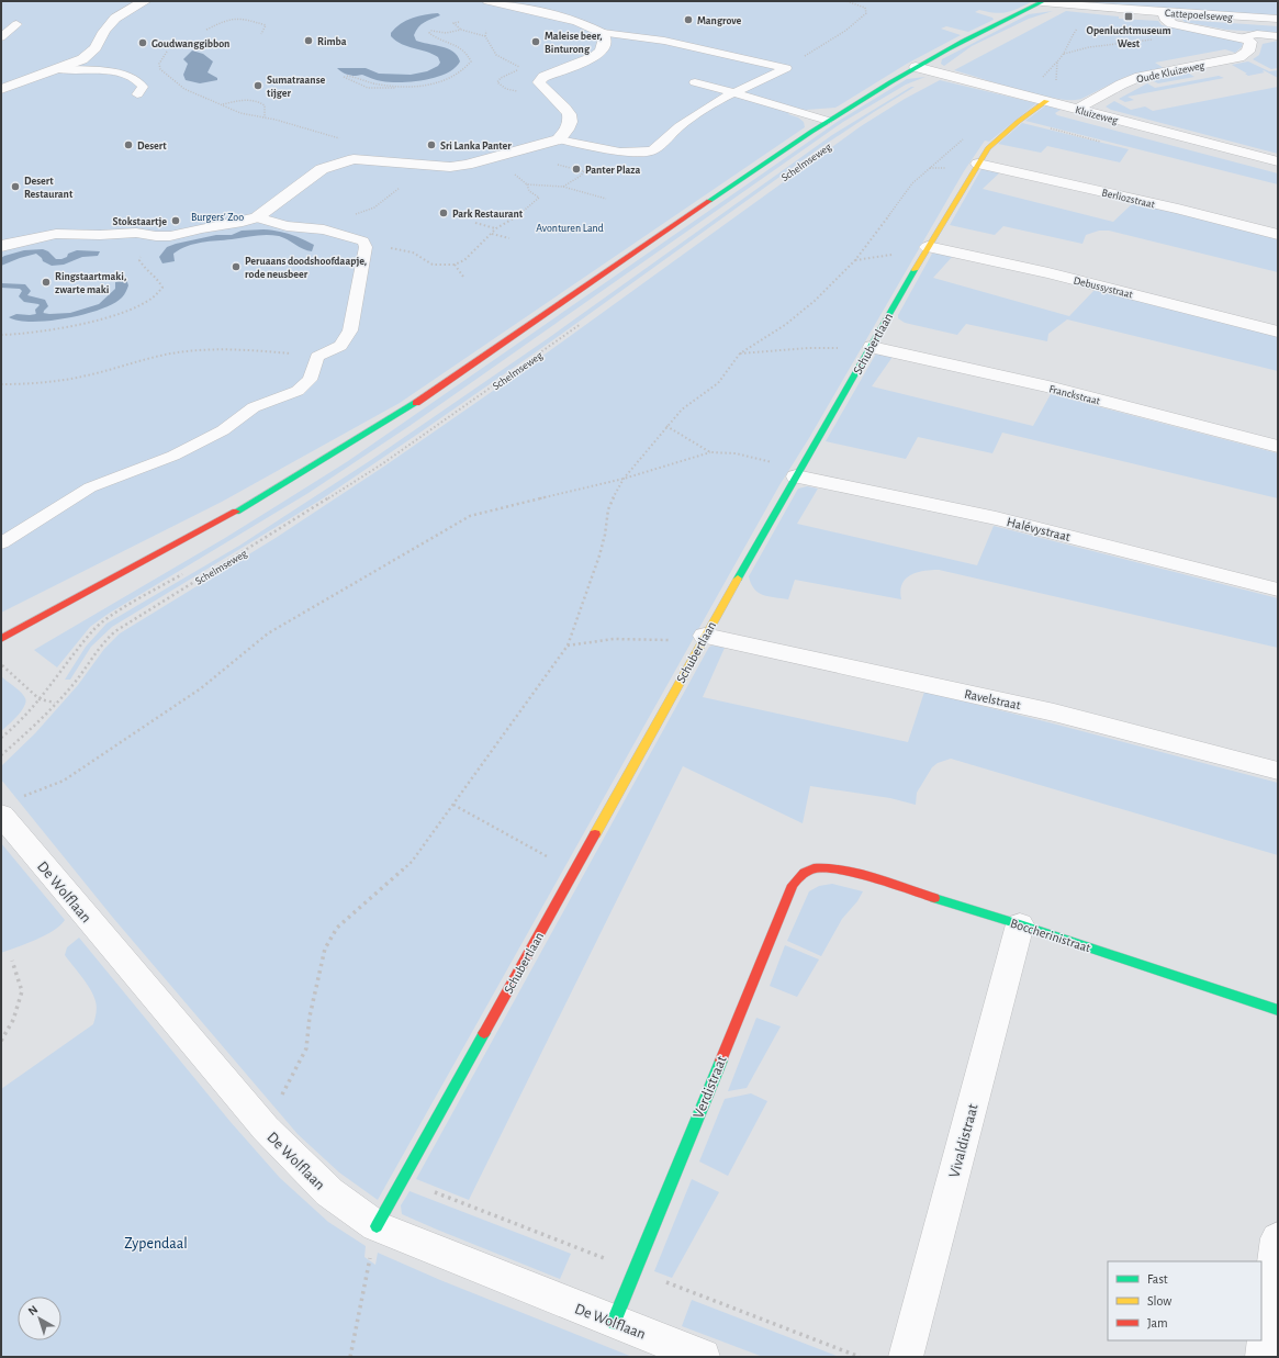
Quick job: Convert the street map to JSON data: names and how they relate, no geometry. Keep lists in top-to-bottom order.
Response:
{
  "streets": {
    "street": [
      "Cattepoelseweg",
      "Oude Kluizeweg",
      "Kluizeweg",
      "Schelmseweg",
      "Berliozstraat",
      "Debussystraat",
      "Schubertlaan",
      "Franckstraat",
      "Halévystraat",
      "Ravelstraat",
      "De Wolflaan",
      "Boccherinistraat",
      "Verdistraat",
      "Vivaldistraat"
    ]
  },
  "crossings": [
    ["Cattepoelseweg", "Schelmseweg"],
    ["Oude Kluizeweg", "Kluizeweg"],
    ["Kluizeweg", "Schelmseweg"],
    ["Kluizeweg", "Schubertlaan"],
    ["Berliozstraat", "Schubertlaan"],
    ["Debussystraat", "Schubertlaan"],
    ["Schubertlaan", "Franckstraat"],
    ["Schubertlaan", "Halévystraat"],
    ["Schubertlaan", "Ravelstraat"],
    ["Schubertlaan", "De Wolflaan"],
    ["De Wolflaan", "Verdistraat"],
    ["Boccherinistraat", "Verdistraat"],
    ["Boccherinistraat", "Vivaldistraat"]
  ],
  "parks": ["Burgers' Zoo", "Avonturen Land", "Zypendaal"],
  "places": {
    "transit": ["Openluchtmuseum West"],
    "other": [
      "Mangrove",
      "Rimba",
      "Maleise beer, Binturong",
      "Goudwanggibbon",
      "Sumatraanse tijger",
      "Desert",
      "Sri Lanka Panter",
      "Panter Plaza",
      "Desert Restaurant",
      "Park Restaurant",
      "Stokstaartje",
      "Peruaans doodshoofdaapje, rode neusbeer",
      "Ringstaartmaki, zwarte maki"
    ]
  },
  "legend": ["Fast", "Slow", "Jam"],
  "north": "top left"
}
